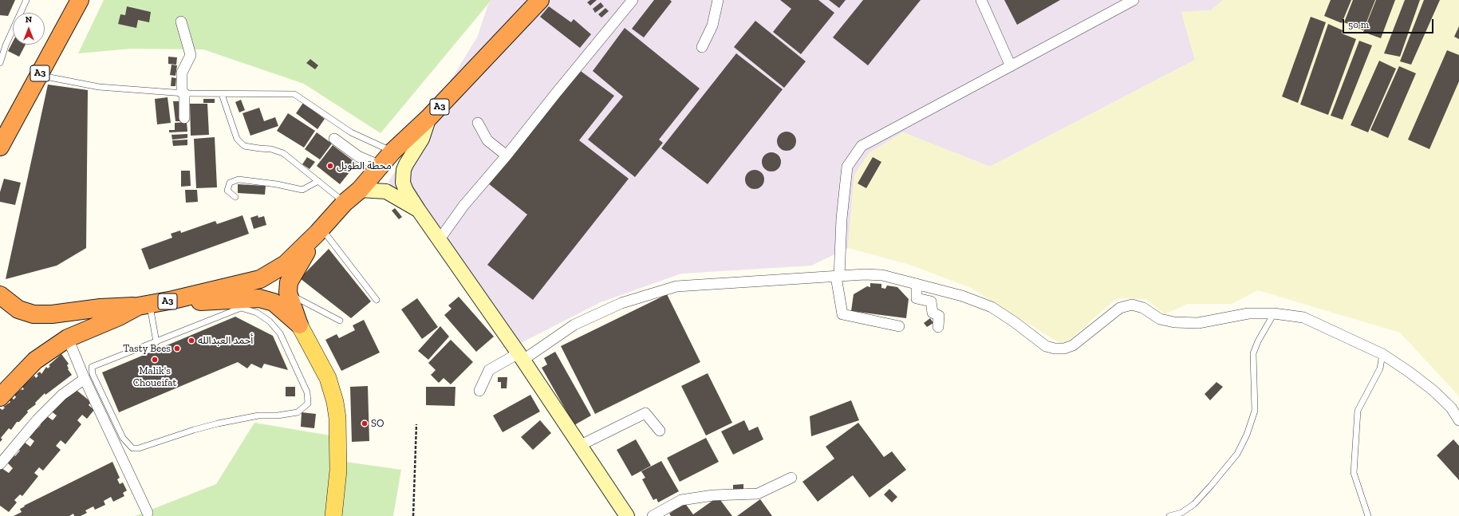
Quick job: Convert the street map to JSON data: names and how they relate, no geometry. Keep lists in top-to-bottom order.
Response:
{
  "streets": {
    "highway": ["A3"]
  },
  "places": [
    "محطة الطويل",
    "أحمد العبدالله",
    "Tasty Bees",
    "Malik's Choueifat",
    "SO"
  ],
  "scale_bar": "50 m",
  "north": "top"
}
